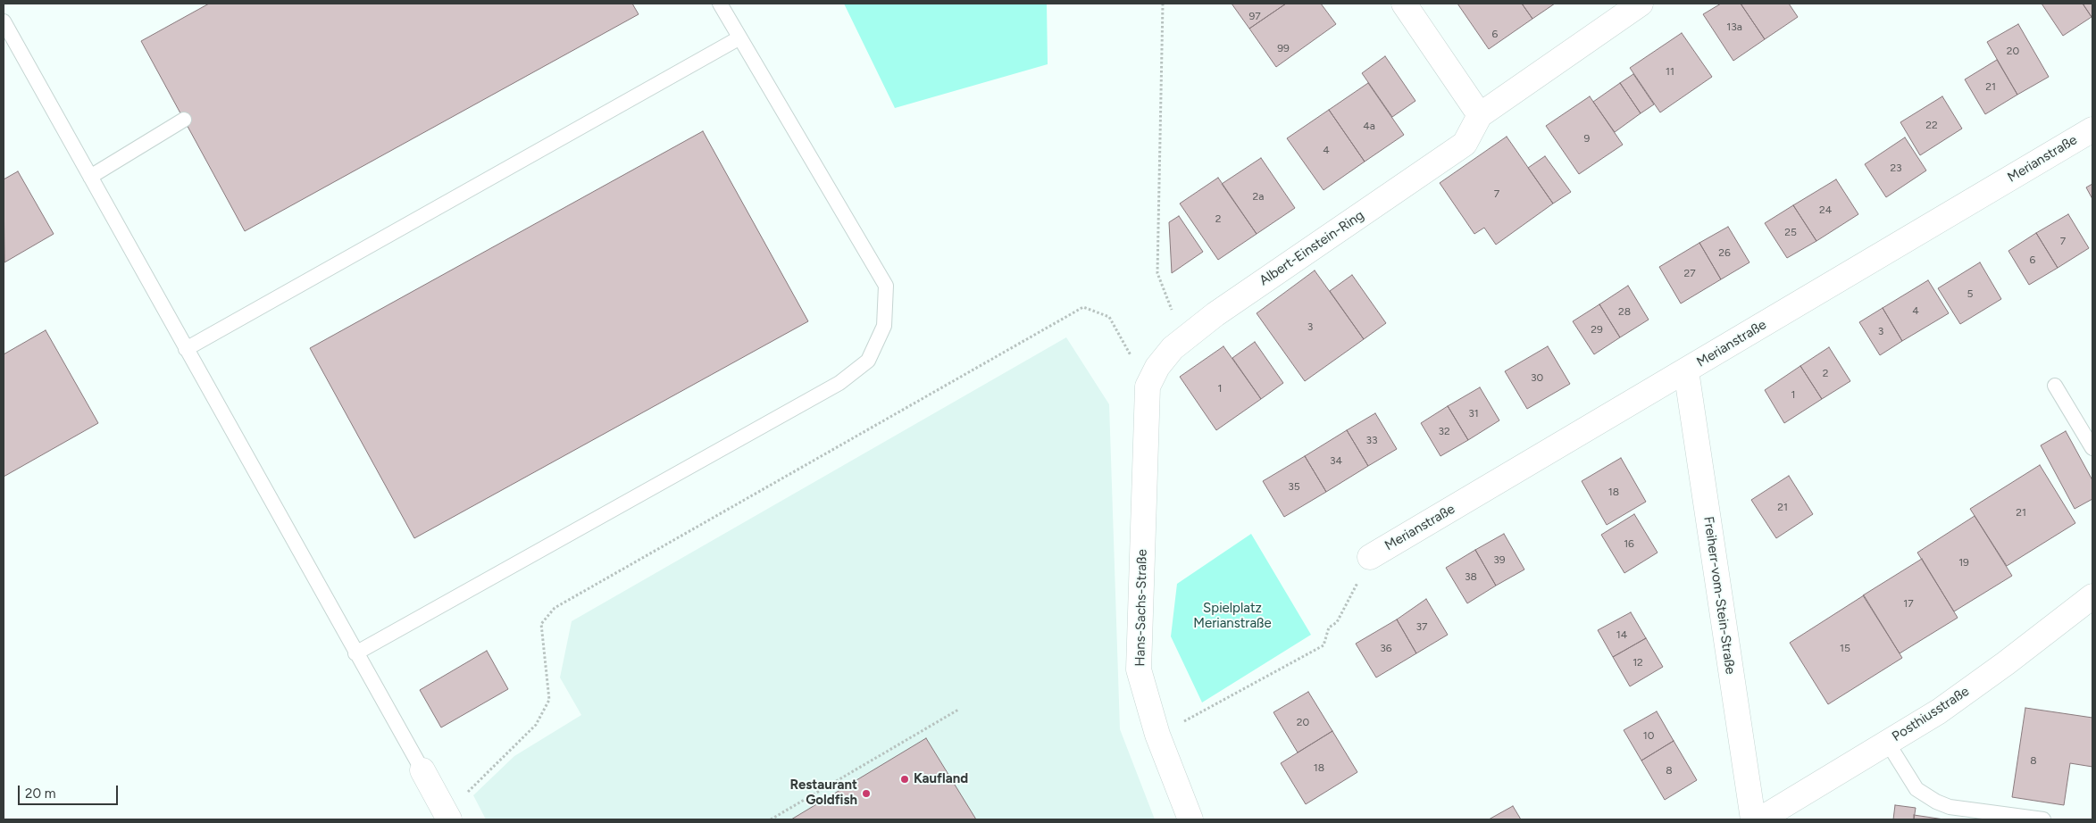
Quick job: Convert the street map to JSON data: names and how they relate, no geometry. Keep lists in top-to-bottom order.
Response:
{
  "streets": {
    "street": [
      "Merianstraße",
      "Albert-Einstein-Ring",
      "Freiherr-vom-Stein-Straße",
      "Hans-Sachs-Straße",
      "Posthiusstraße"
    ]
  },
  "crossings": [
    ["Merianstraße", "Freiherr-vom-Stein-Straße"],
    ["Albert-Einstein-Ring", "Hans-Sachs-Straße"]
  ],
  "parks": ["Spielplatz Merianstraße"],
  "places": ["Kaufland", "Restaurant Goldfish"],
  "house_numbers": [
    "97",
    "13a",
    "6",
    "99",
    "20",
    "11",
    "21",
    "22",
    "4a",
    "9",
    "4",
    "23",
    "7",
    "2a",
    "24",
    "2",
    "25",
    "7",
    "26",
    "6",
    "27",
    "5",
    "4",
    "28",
    "3",
    "29",
    "3",
    "2",
    "30",
    "1",
    "1",
    "31",
    "32",
    "33",
    "34",
    "35",
    "18",
    "21",
    "21",
    "16",
    "39",
    "19",
    "38",
    "17",
    "37",
    "14",
    "36",
    "15",
    "12",
    "20",
    "10",
    "8",
    "18",
    "8"
  ],
  "scale_bar": "20 m"
}
